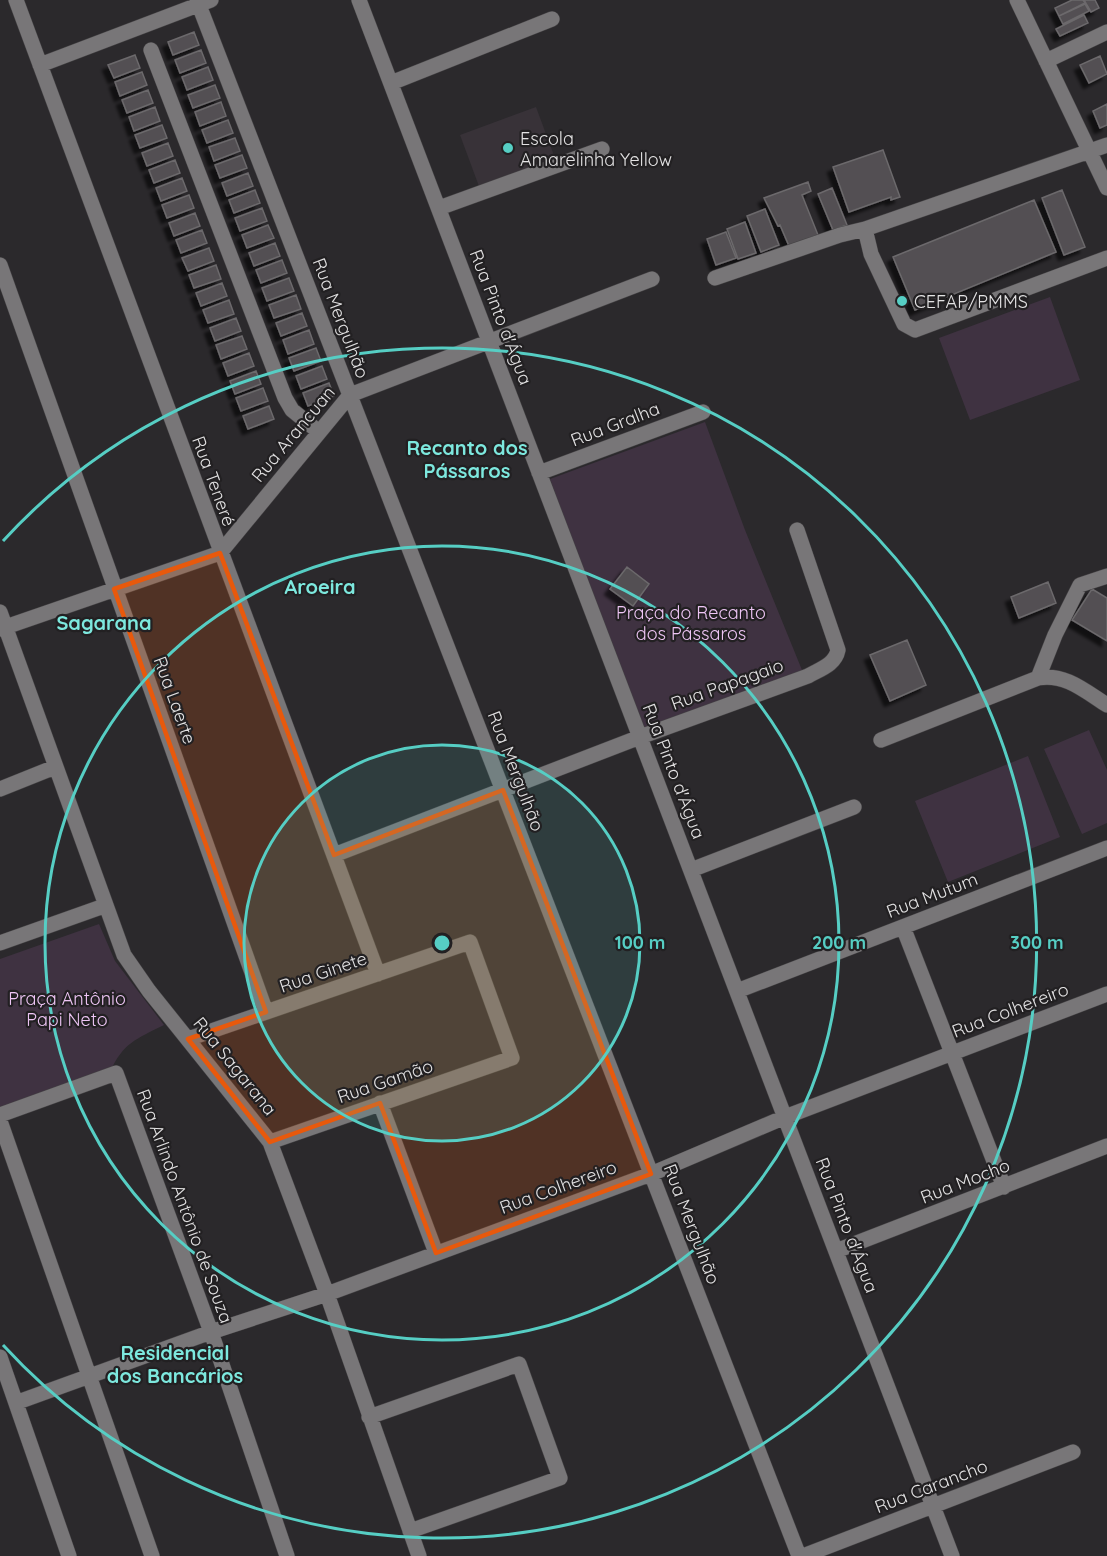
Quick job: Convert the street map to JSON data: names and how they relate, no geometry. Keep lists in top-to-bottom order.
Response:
{
  "streets": {
    "street": [
      "Rua Pinto d'Água",
      "Rua Mergulhão",
      "Rua Gralha",
      "Rua Arancuan",
      "Rua Teneré",
      "Rua Papagaio",
      "Rua Laerte",
      "Rua Mutum",
      "Rua Ginete",
      "Rua Colhereiro",
      "Rua Sagarana",
      "Rua Gamão",
      "Rua Mocho",
      "Rua Arlindo Antônio de Souza",
      "Rua Carancho"
    ]
  },
  "crossings": [
    ["Rua Pinto d'Água", "Rua Gralha"],
    ["Rua Pinto d'Água", "Rua Arancuan"],
    ["Rua Pinto d'Água", "Rua Papagaio"],
    ["Rua Pinto d'Água", "Rua Mutum"],
    ["Rua Pinto d'Água", "Rua Colhereiro"],
    ["Rua Pinto d'Água", "Rua Mocho"],
    ["Rua Pinto d'Água", "Rua Carancho"],
    ["Rua Mergulhão", "Rua Arancuan"],
    ["Rua Mergulhão", "Rua Papagaio"],
    ["Rua Mergulhão", "Rua Colhereiro"],
    ["Rua Mergulhão", "Rua Carancho"],
    ["Rua Arancuan", "Rua Teneré"],
    ["Rua Teneré", "Rua Papagaio"],
    ["Rua Teneré", "Rua Ginete"],
    ["Rua Laerte", "Rua Ginete"],
    ["Rua Ginete", "Rua Sagarana"],
    ["Rua Ginete", "Rua Gamão"],
    ["Rua Colhereiro", "Rua Sagarana"],
    ["Rua Colhereiro", "Rua Arlindo Antônio de Souza"],
    ["Rua Sagarana", "Rua Gamão"]
  ],
  "districts": [
    "Recanto dos Pássaros",
    "Aroeira",
    "Sagarana",
    "Residencial dos Bancários"
  ],
  "parks": ["Praça do Recanto dos Pássaros", "Praça Antônio Papi Neto"],
  "places": ["Escola Amarelinha Yellow", "CEFAP/PMMS"],
  "rings": ["100 m", "200 m", "300 m"]
}
